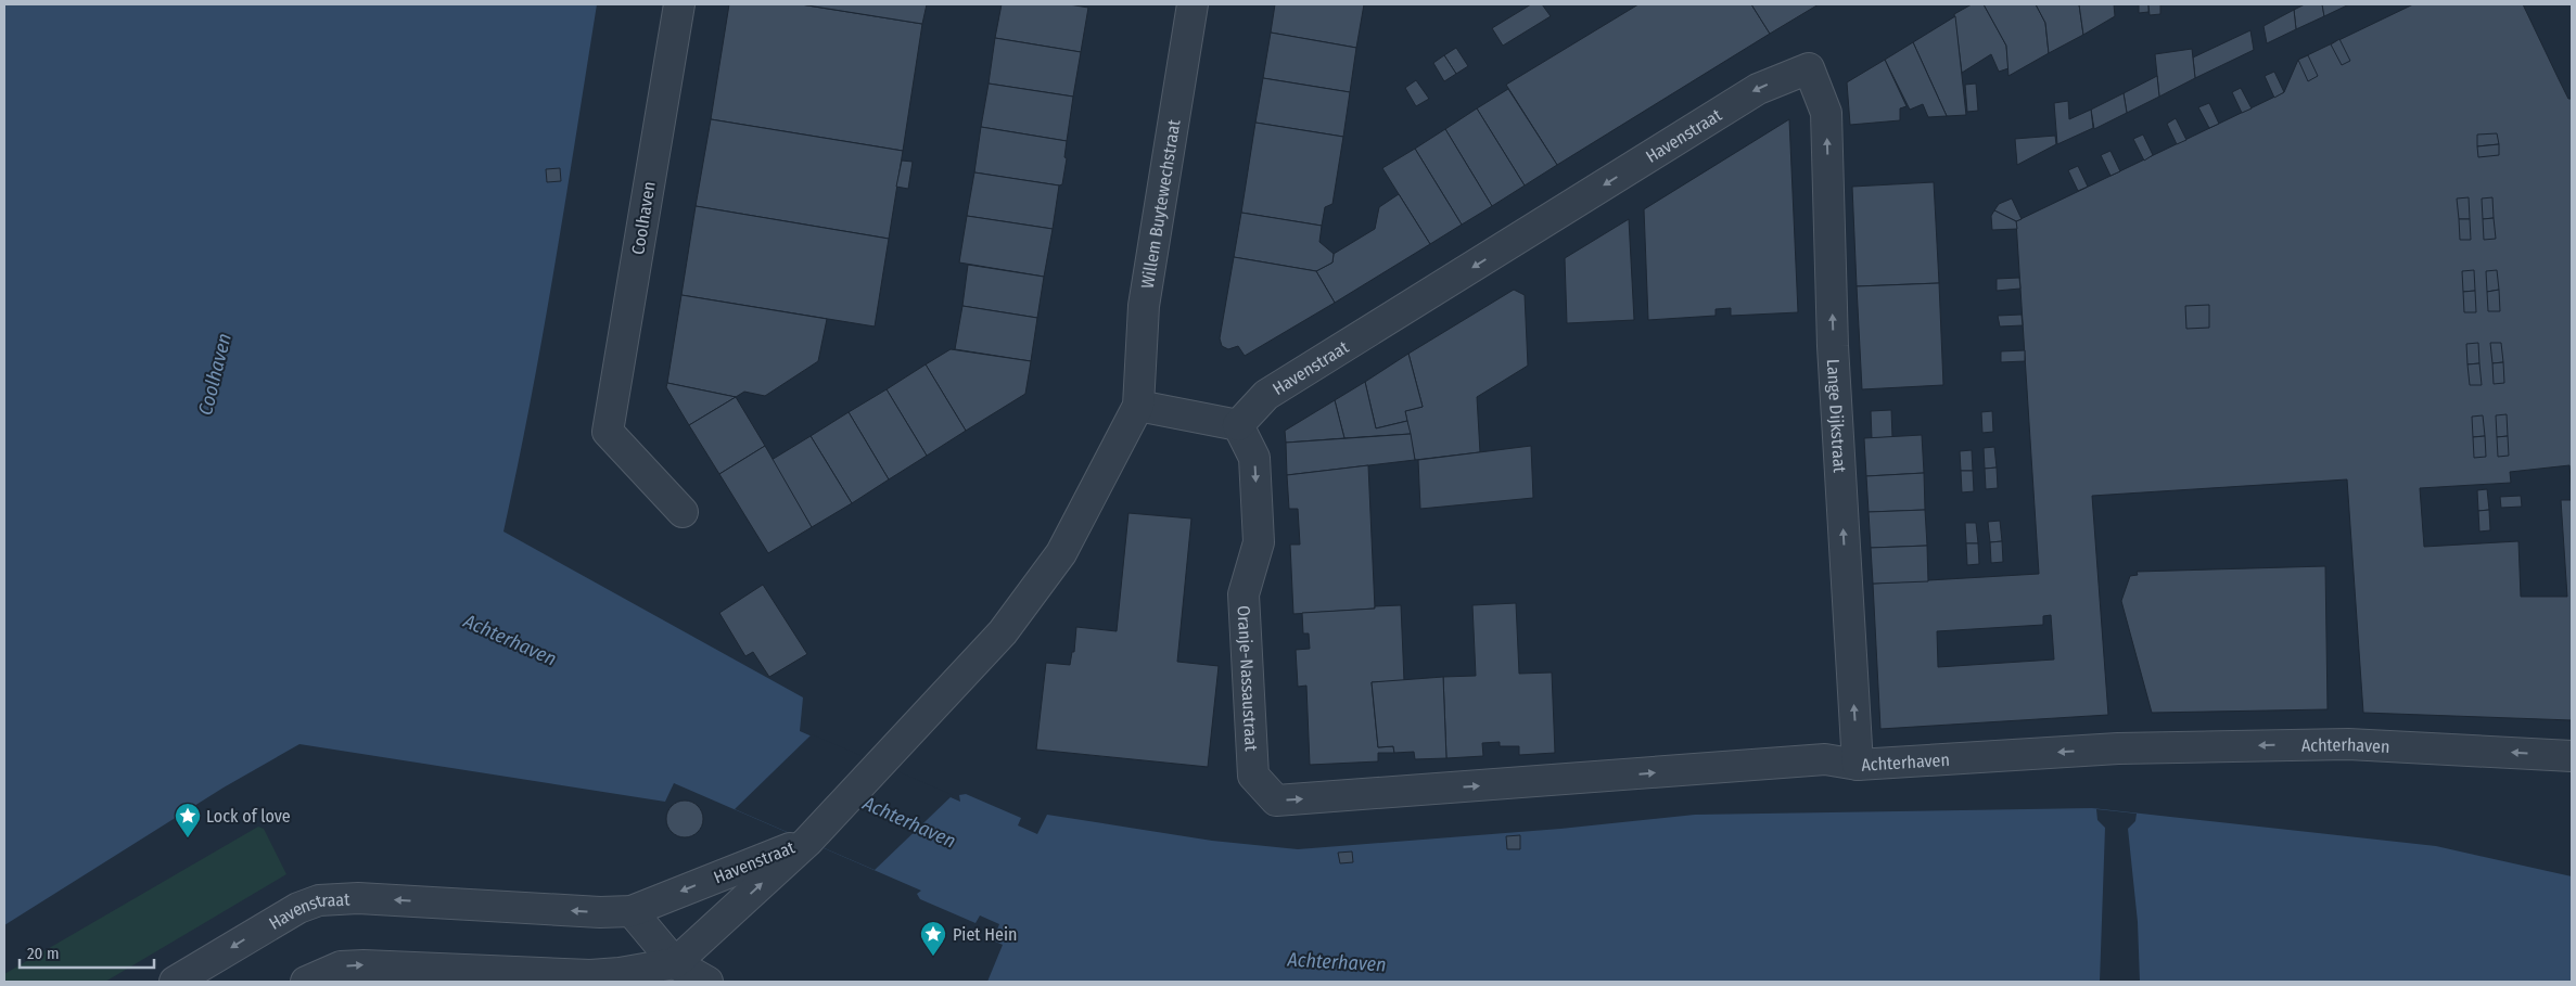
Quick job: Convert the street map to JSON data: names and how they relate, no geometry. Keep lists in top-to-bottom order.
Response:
{
  "streets": {
    "street": [
      "Havenstraat",
      "Willem Buytewechstraat",
      "Coolhaven",
      "Lange Dijkstraat",
      "Oranje-Nassaustraat",
      "Achterhaven"
    ]
  },
  "crossings": [
    ["Havenstraat", "Lange Dijkstraat"],
    ["Havenstraat", "Oranje-Nassaustraat"],
    ["Lange Dijkstraat", "Achterhaven"],
    ["Oranje-Nassaustraat", "Achterhaven"]
  ],
  "one_way": ["Lange Dijkstraat", "Oranje-Nassaustraat"],
  "water": ["Coolhaven", "Achterhaven"],
  "places": {
    "place": ["Lock of love", "Piet Hein"]
  },
  "scale_bar": "20 m"
}
